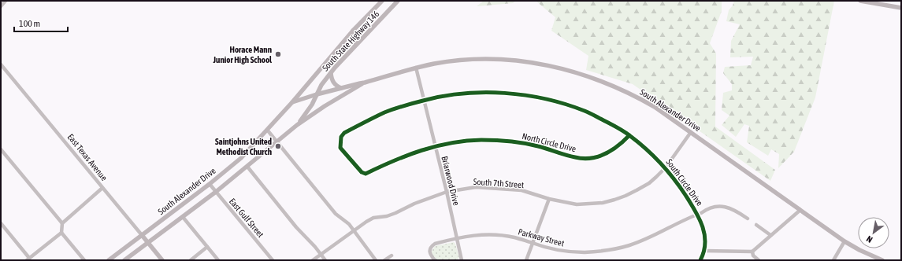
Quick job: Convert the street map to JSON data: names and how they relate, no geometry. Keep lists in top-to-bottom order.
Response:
{
  "streets": {
    "main road": ["South State Highway 146", "South Alexander Drive", "East Texas Avenue"],
    "street": [
      "North Circle Drive",
      "Briarwood Drive",
      "South Circle Drive",
      "South 7th Street",
      "East Gulf Street",
      "Parkway Street"
    ]
  },
  "crossings": [
    ["South State Highway 146", "South Alexander Drive"],
    ["South Alexander Drive", "East Texas Avenue"],
    ["South Alexander Drive", "Briarwood Drive"],
    ["South Alexander Drive", "South 7th Street"],
    ["South Alexander Drive", "East Gulf Street"],
    ["North Circle Drive", "Briarwood Drive"],
    ["North Circle Drive", "South Circle Drive"],
    ["Briarwood Drive", "South Circle Drive"],
    ["Briarwood Drive", "South 7th Street"],
    ["Briarwood Drive", "Parkway Street"],
    ["South Circle Drive", "South 7th Street"],
    ["South Circle Drive", "Parkway Street"]
  ],
  "places": ["Horace Mann Junior High School", "Saintjohns United Methodist Church"],
  "scale_bar": "100 m",
  "north": "bottom left"
}
